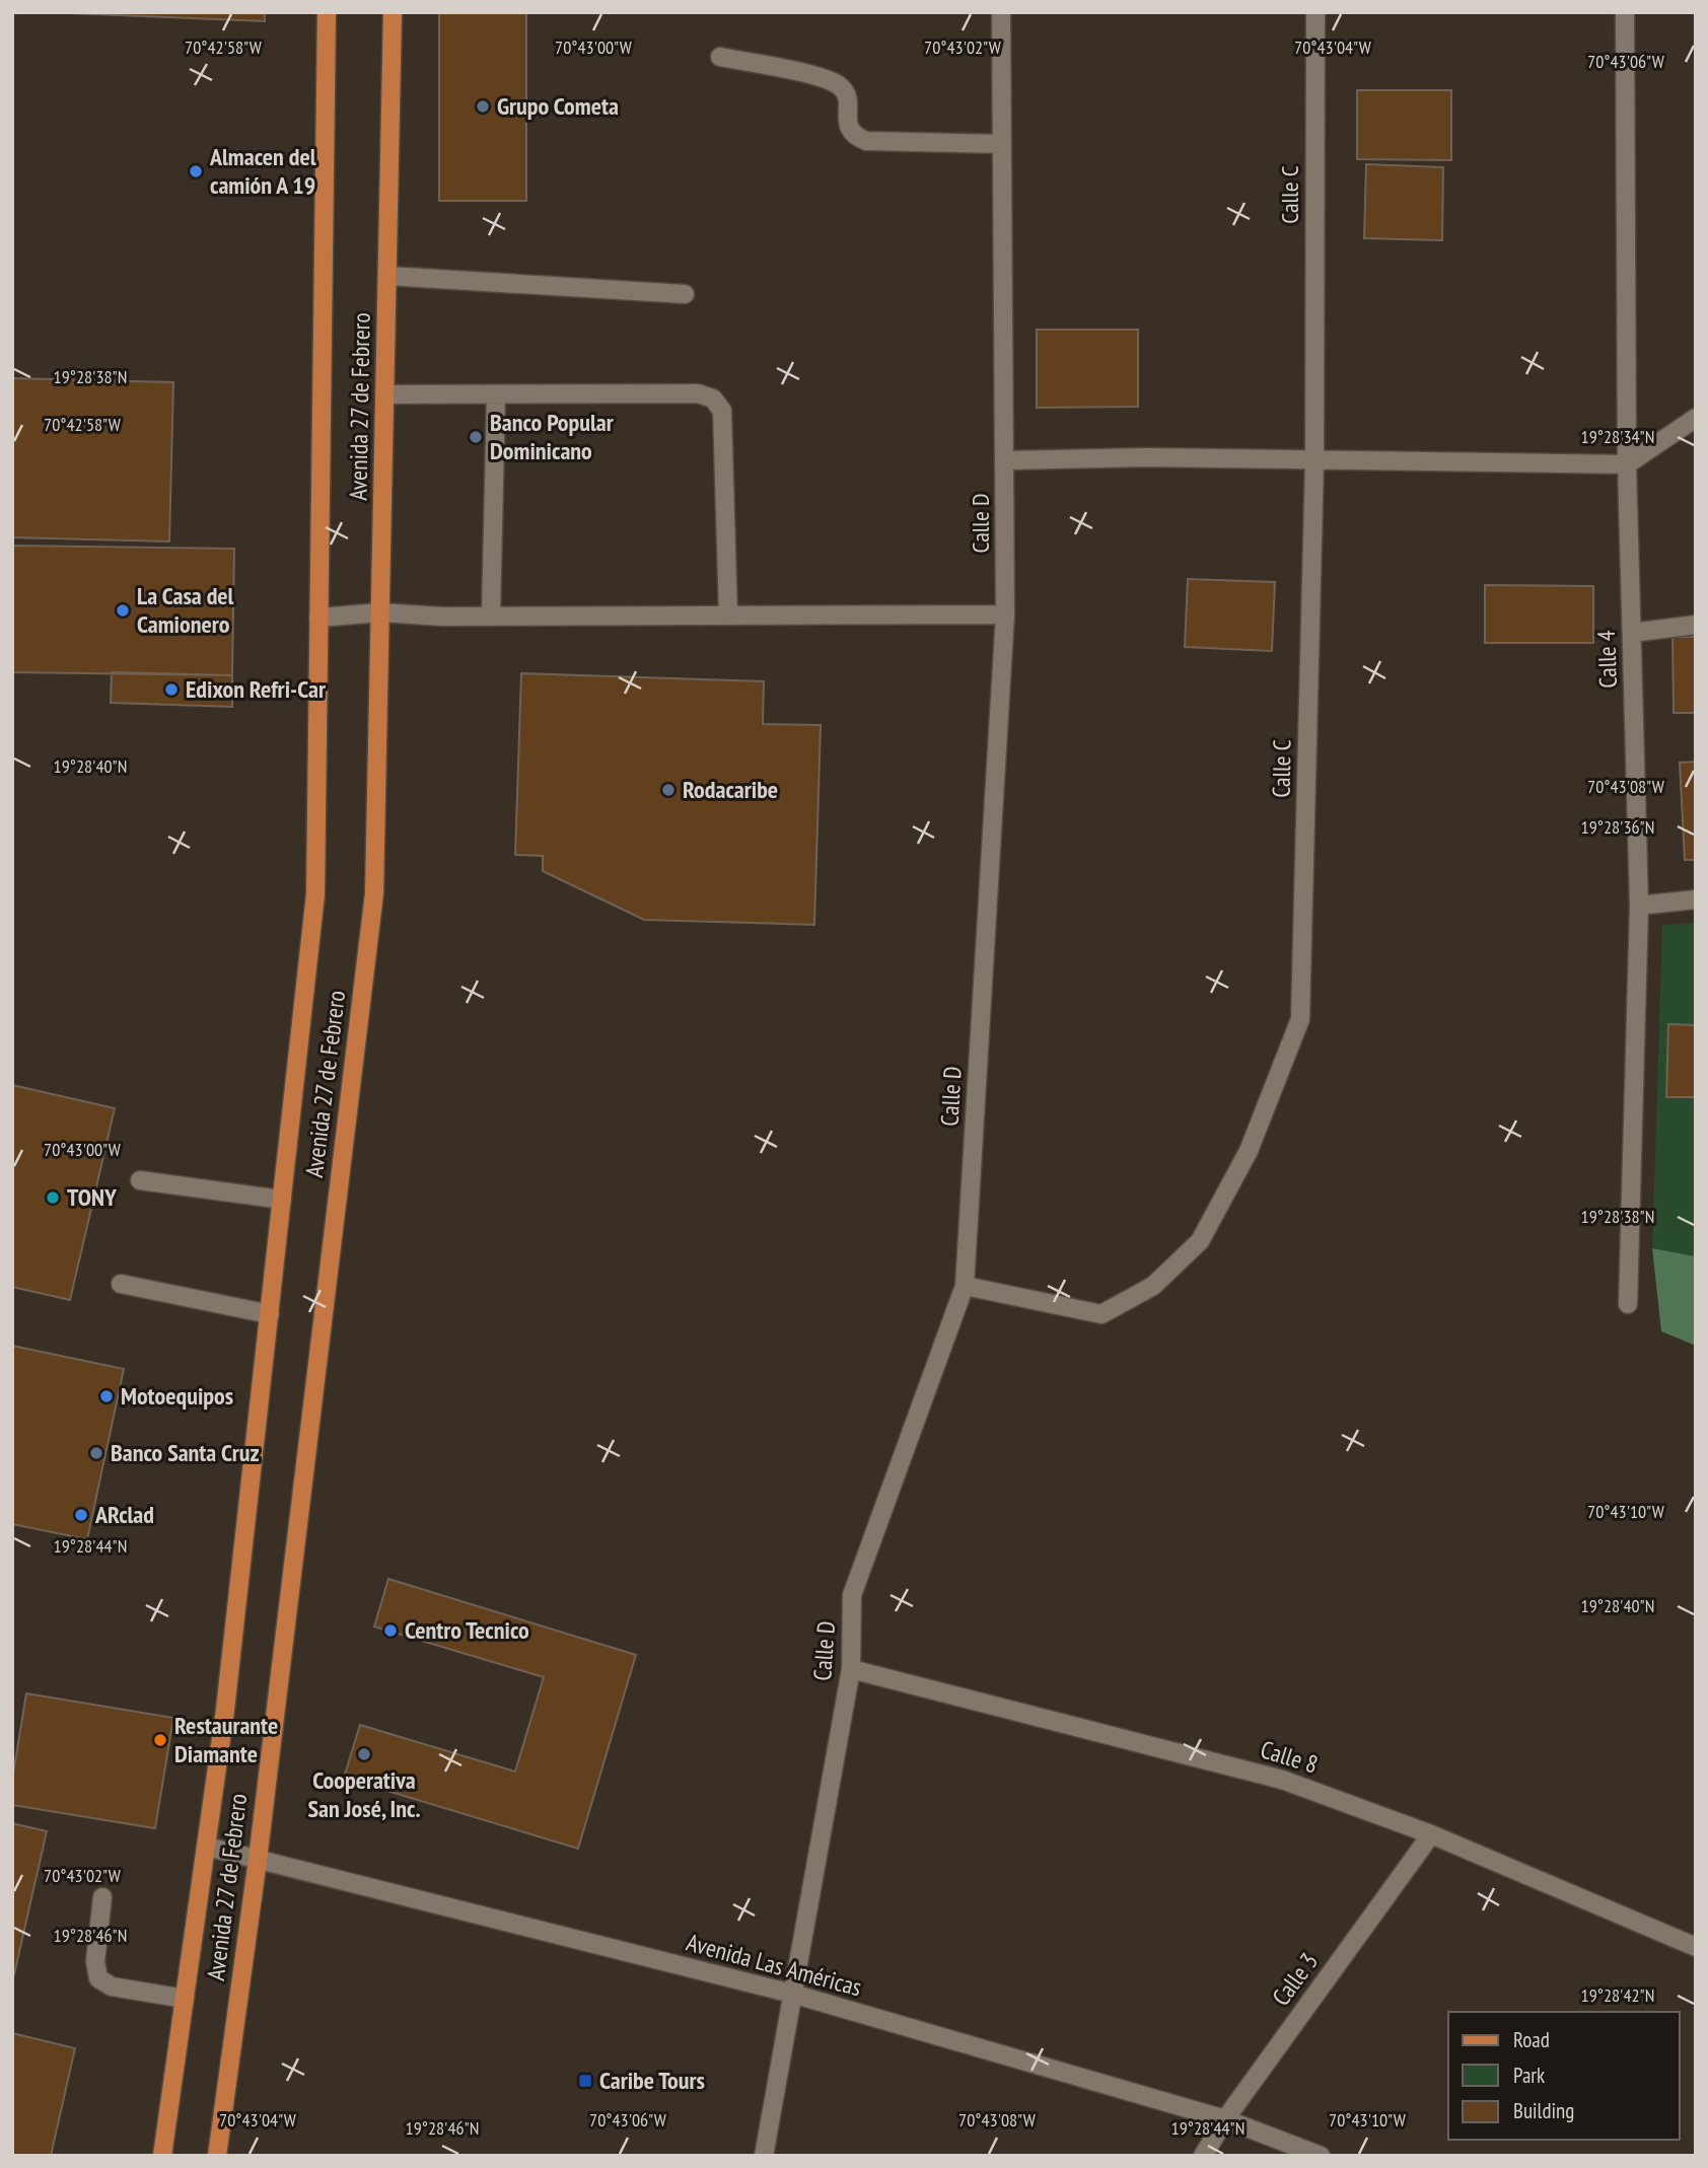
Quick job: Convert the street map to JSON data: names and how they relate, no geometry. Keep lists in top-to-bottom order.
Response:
{
  "streets": {
    "main road": ["Avenida 27 de Febrero"],
    "street": [
      "Calle C",
      "Calle D",
      "Calle 4",
      "Calle 8",
      "Avenida Las Américas",
      "Calle 3"
    ]
  },
  "crossings": [
    ["Calle C", "Calle D"],
    ["Avenida 27 de Febrero", "Avenida Las Américas"],
    ["Calle D", "Calle 8"],
    ["Calle D", "Avenida Las Américas"],
    ["Calle 8", "Calle 3"],
    ["Avenida Las Américas", "Calle 3"]
  ],
  "places": {
    "other": [
      "Grupo Cometa",
      "Almacen del camión A 19",
      "Banco Popular Dominicano",
      "La Casa del Camionero",
      "Edixon Refri-Car",
      "Rodacaribe",
      "TONY",
      "Motoequipos",
      "Banco Santa Cruz",
      "ARclad",
      "Centro Tecnico",
      "Restaurante Diamante",
      "Cooperativa San José, Inc."
    ],
    "transit": ["Caribe Tours"]
  },
  "legend": ["Road", "Park", "Building"],
  "coordinates": [
    "70°42'58\"W",
    "70°43'00\"W",
    "70°43'02\"W",
    "70°43'04\"W",
    "70°43'06\"W",
    "19°28'38\"N",
    "19°28'34\"N",
    "19°28'40\"N",
    "70°43'08\"W",
    "19°28'36\"N",
    "70°43'10\"W",
    "19°28'44\"N",
    "19°28'46\"N",
    "19°28'42\"N"
  ]
}
